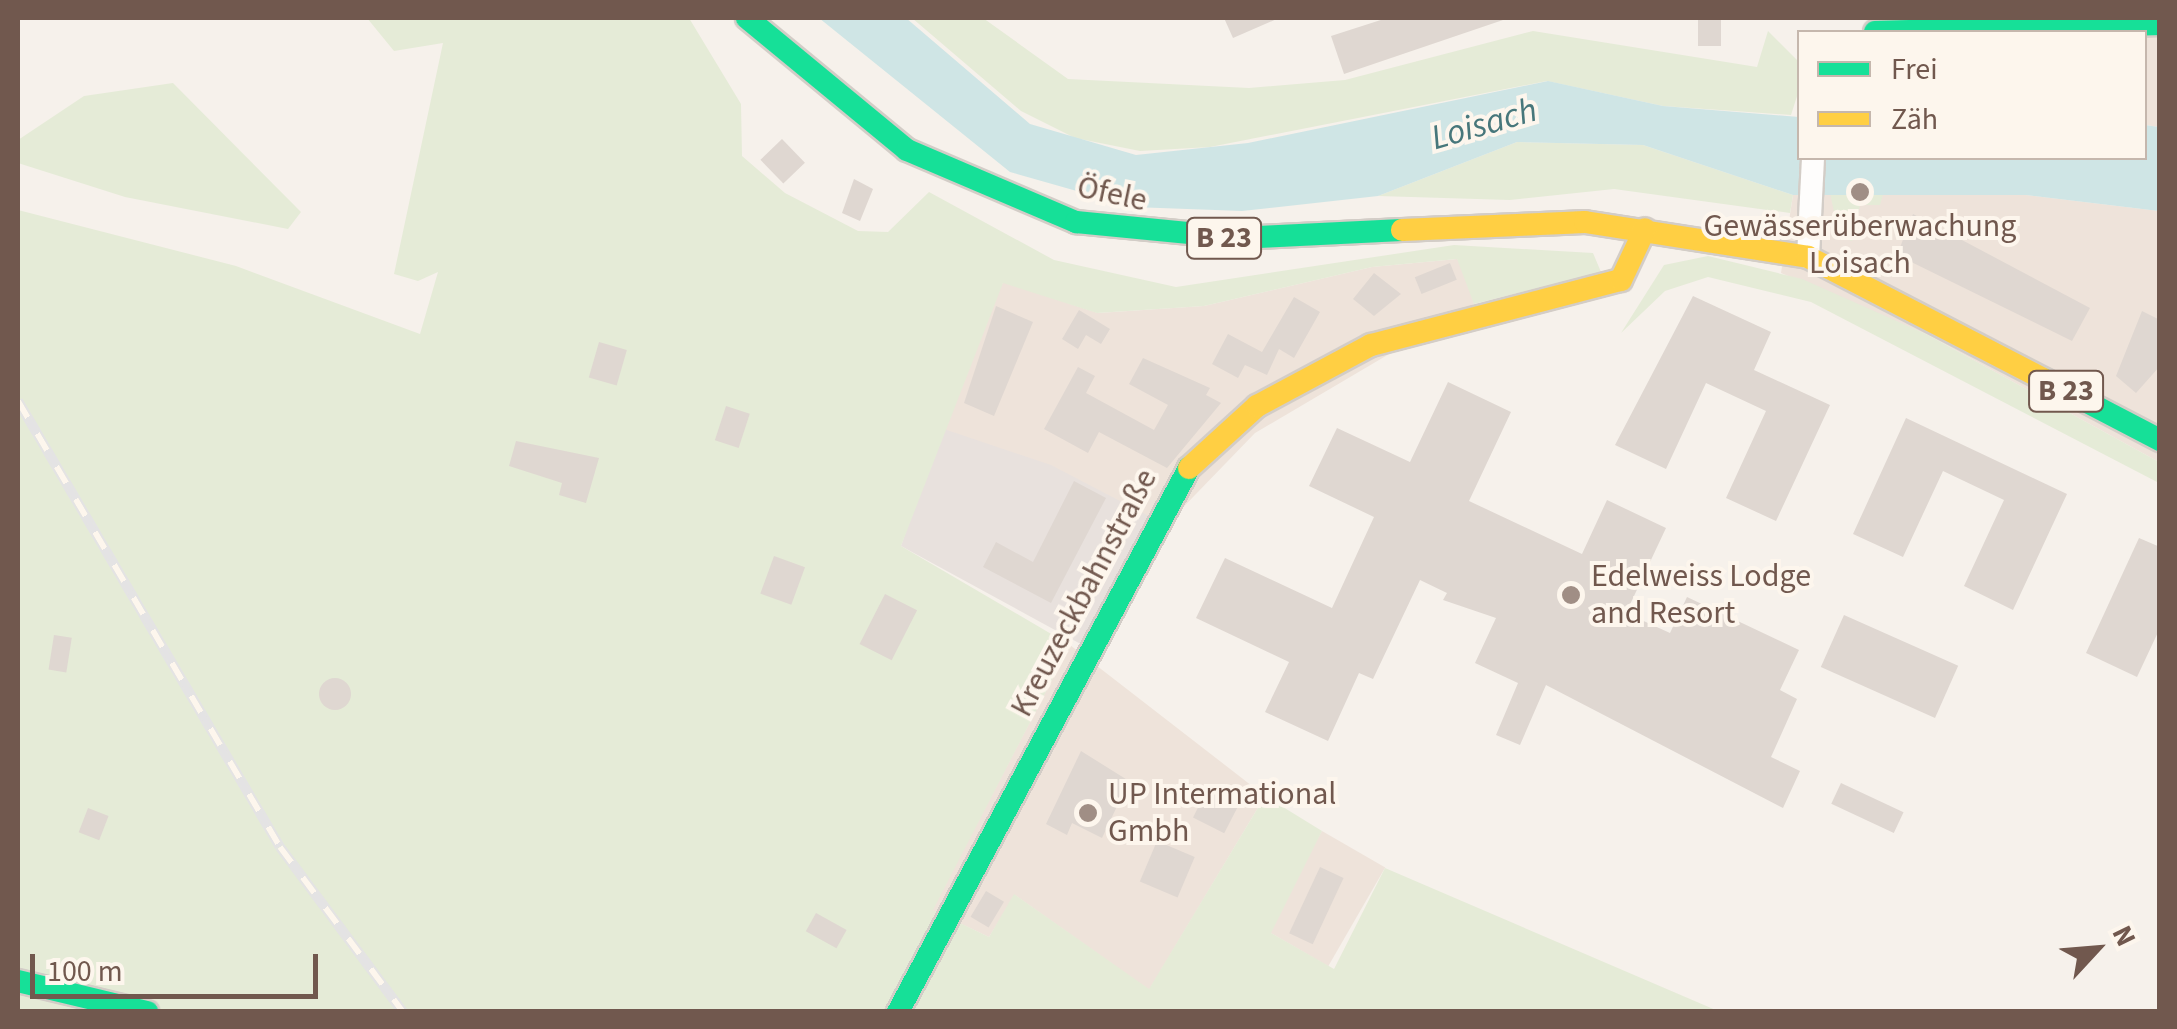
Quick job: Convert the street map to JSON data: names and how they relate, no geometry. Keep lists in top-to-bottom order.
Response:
{
  "streets": {
    "street": ["Öfele", "B 23", "Kreuzeckbahnstraße"]
  },
  "crossings": [
    ["Öfele", "B 23"],
    ["Öfele", "Kreuzeckbahnstraße"],
    ["B 23", "Kreuzeckbahnstraße"]
  ],
  "water": ["Loisach"],
  "places": ["Gewässerüberwachung Loisach", "Edelweiss Lodge and Resort", "UP Intermational Gmbh"],
  "legend": ["Frei", "Zäh"],
  "scale_bar": "100 m",
  "north": "top right"
}
